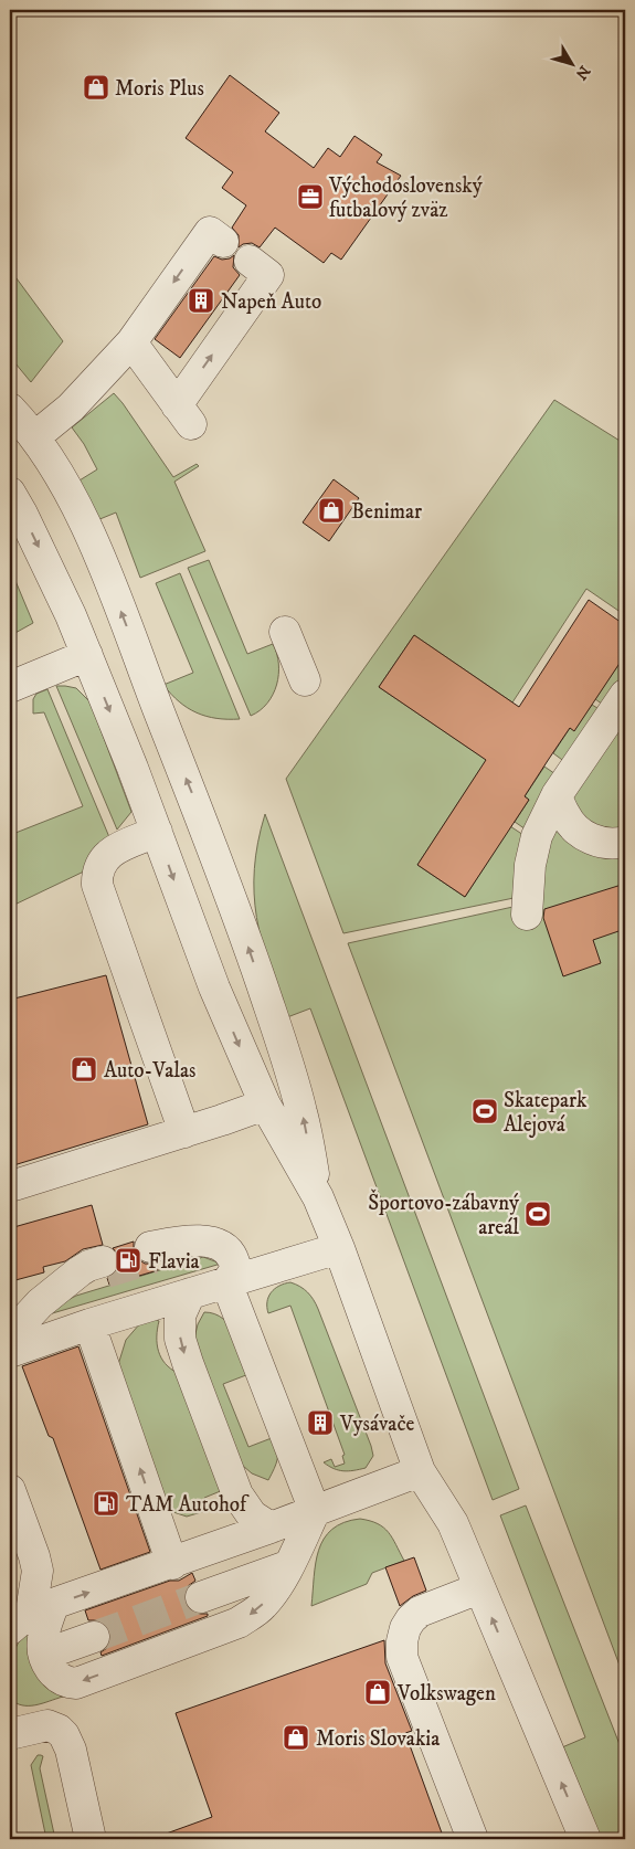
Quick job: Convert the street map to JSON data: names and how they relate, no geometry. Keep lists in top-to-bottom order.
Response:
{
  "places": {
    "shop": [
      "Moris Plus",
      "Benimar",
      "Auto-Valas",
      "Volkswagen",
      "Moris Slovakia"
    ],
    "office": ["Východoslovenský futbalový zväz"],
    "building": ["Napeň Auto", "Vysávače"],
    "sports": ["Skatepark Alejová", "Športovo-zábavný areál"],
    "fuel station": ["Flavia", "TAM Autohof"]
  },
  "north": "bottom right"
}
